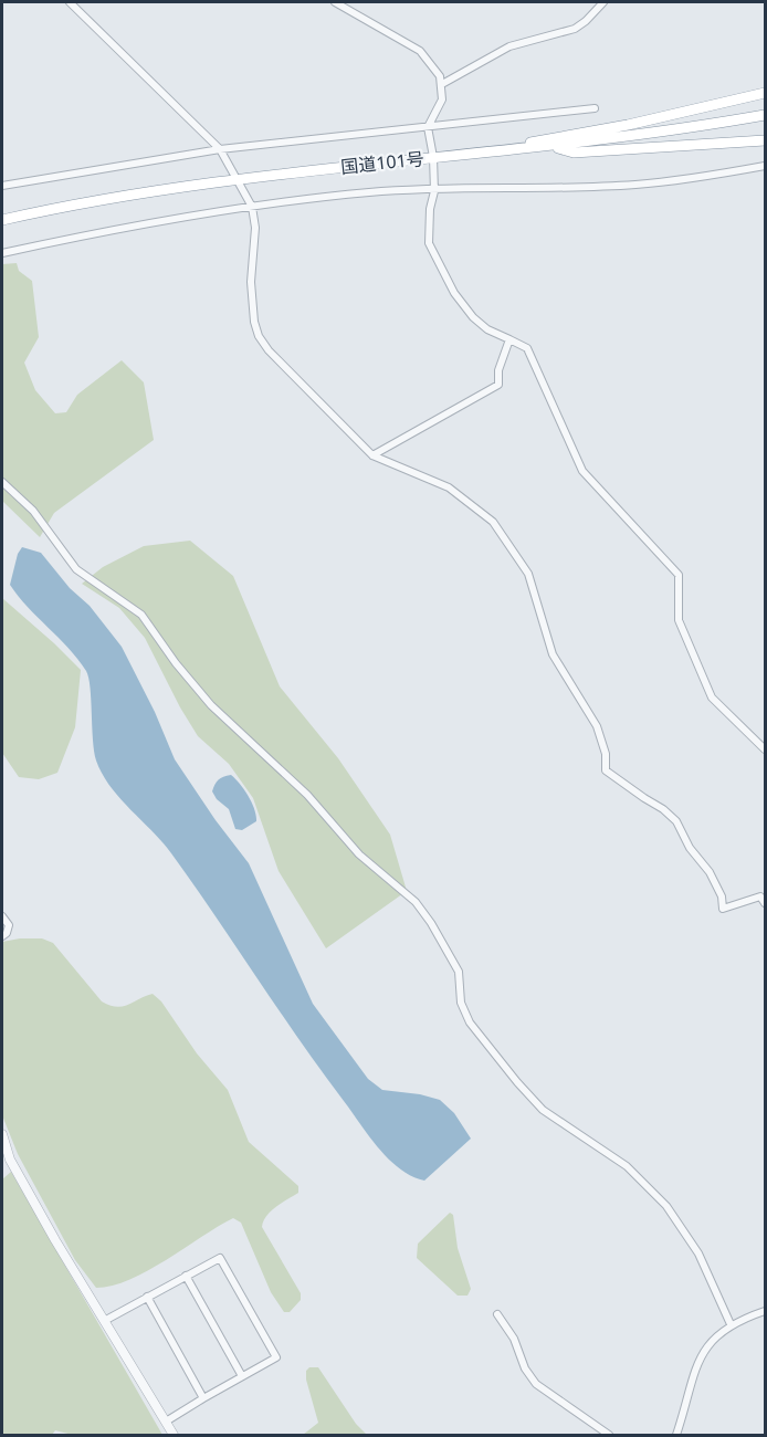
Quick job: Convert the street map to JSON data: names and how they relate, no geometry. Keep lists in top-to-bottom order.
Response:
{
  "streets": {
    "highway": ["国道101号"]
  }
}
